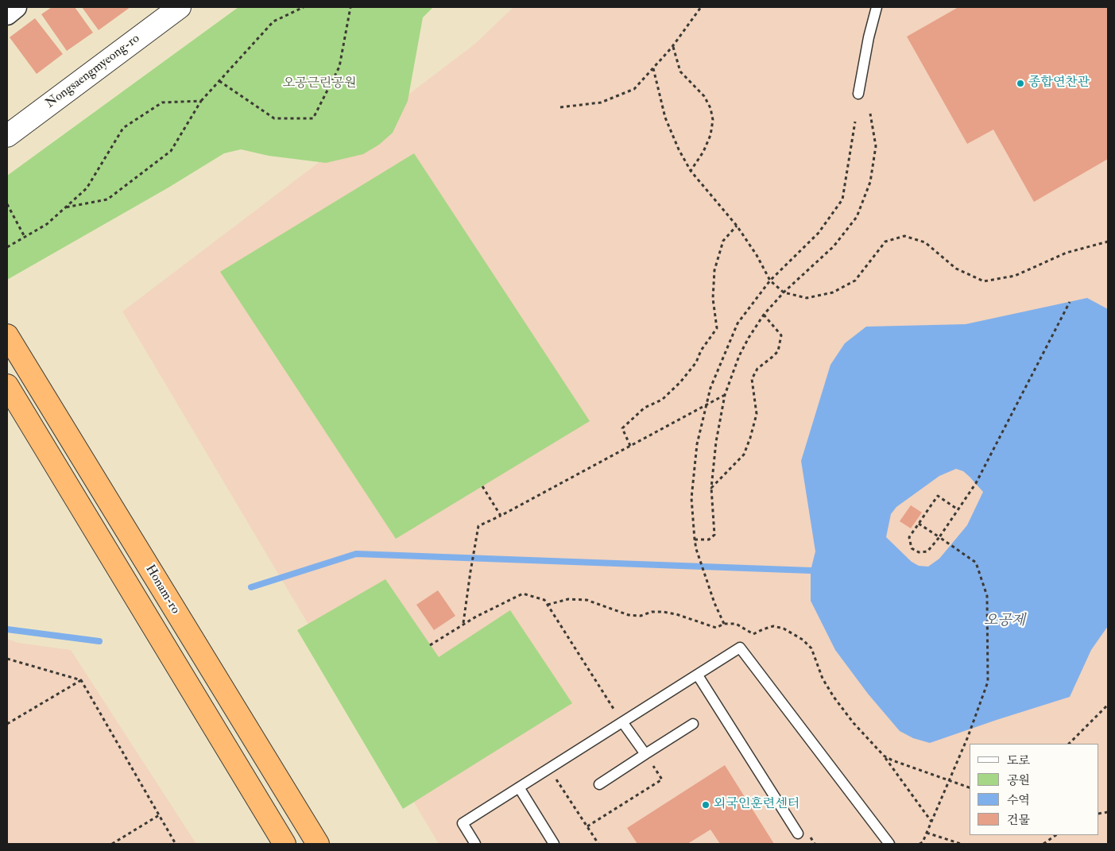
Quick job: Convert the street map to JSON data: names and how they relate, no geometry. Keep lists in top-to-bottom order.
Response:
{
  "streets": {
    "highway": ["Honam-ro"],
    "street": ["Nongsaengmyeong-ro"]
  },
  "water": ["오공제"],
  "parks": ["오공근린공원"],
  "places": ["종합연찬관", "외국인훈련센터"],
  "legend": [
    "도로",
    "공원",
    "수역",
    "건물"
  ]
}
